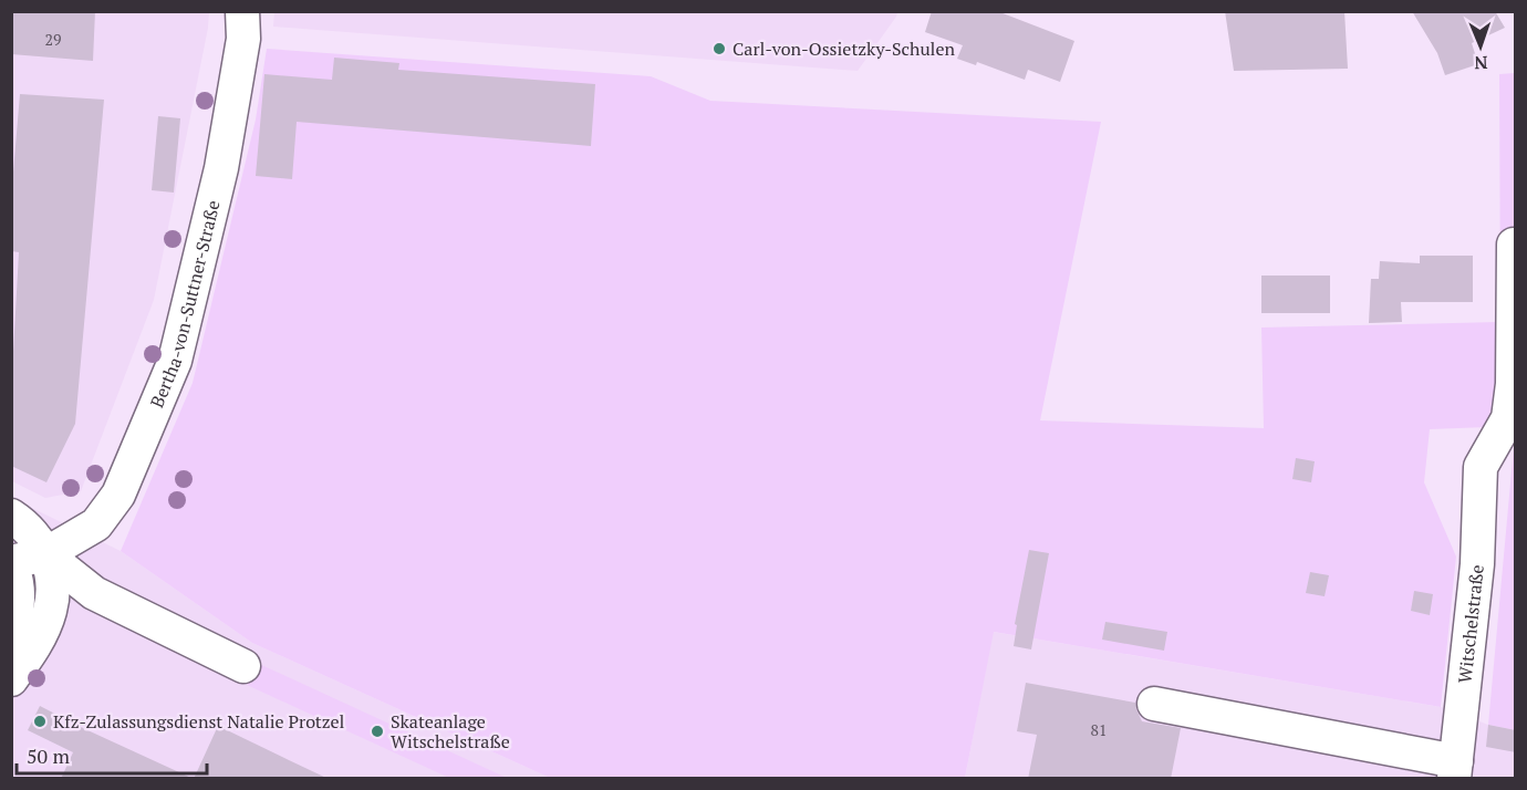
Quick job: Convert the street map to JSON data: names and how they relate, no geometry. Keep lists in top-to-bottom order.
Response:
{
  "streets": {
    "street": ["Bertha-von-Suttner-Straße", "Witschelstraße"]
  },
  "places": ["Carl-von-Ossietzky-Schulen", "Kfz-Zulassungsdienst Natalie Protzel", "Skateanlage Witschelstraße"],
  "house_numbers": ["29", "81"],
  "scale_bar": "50 m",
  "north": "bottom"
}
